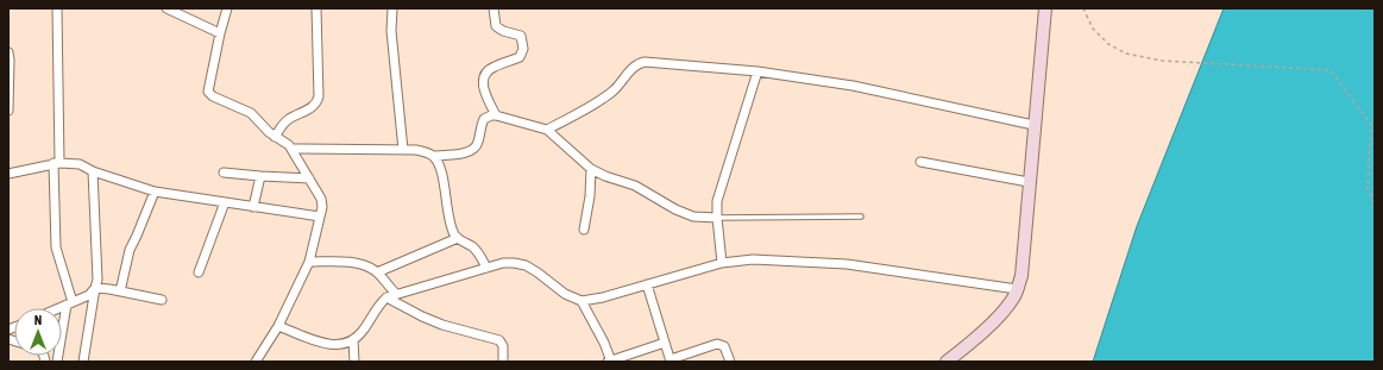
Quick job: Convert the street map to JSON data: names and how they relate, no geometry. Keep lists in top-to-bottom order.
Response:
{
  "north": "top"
}
